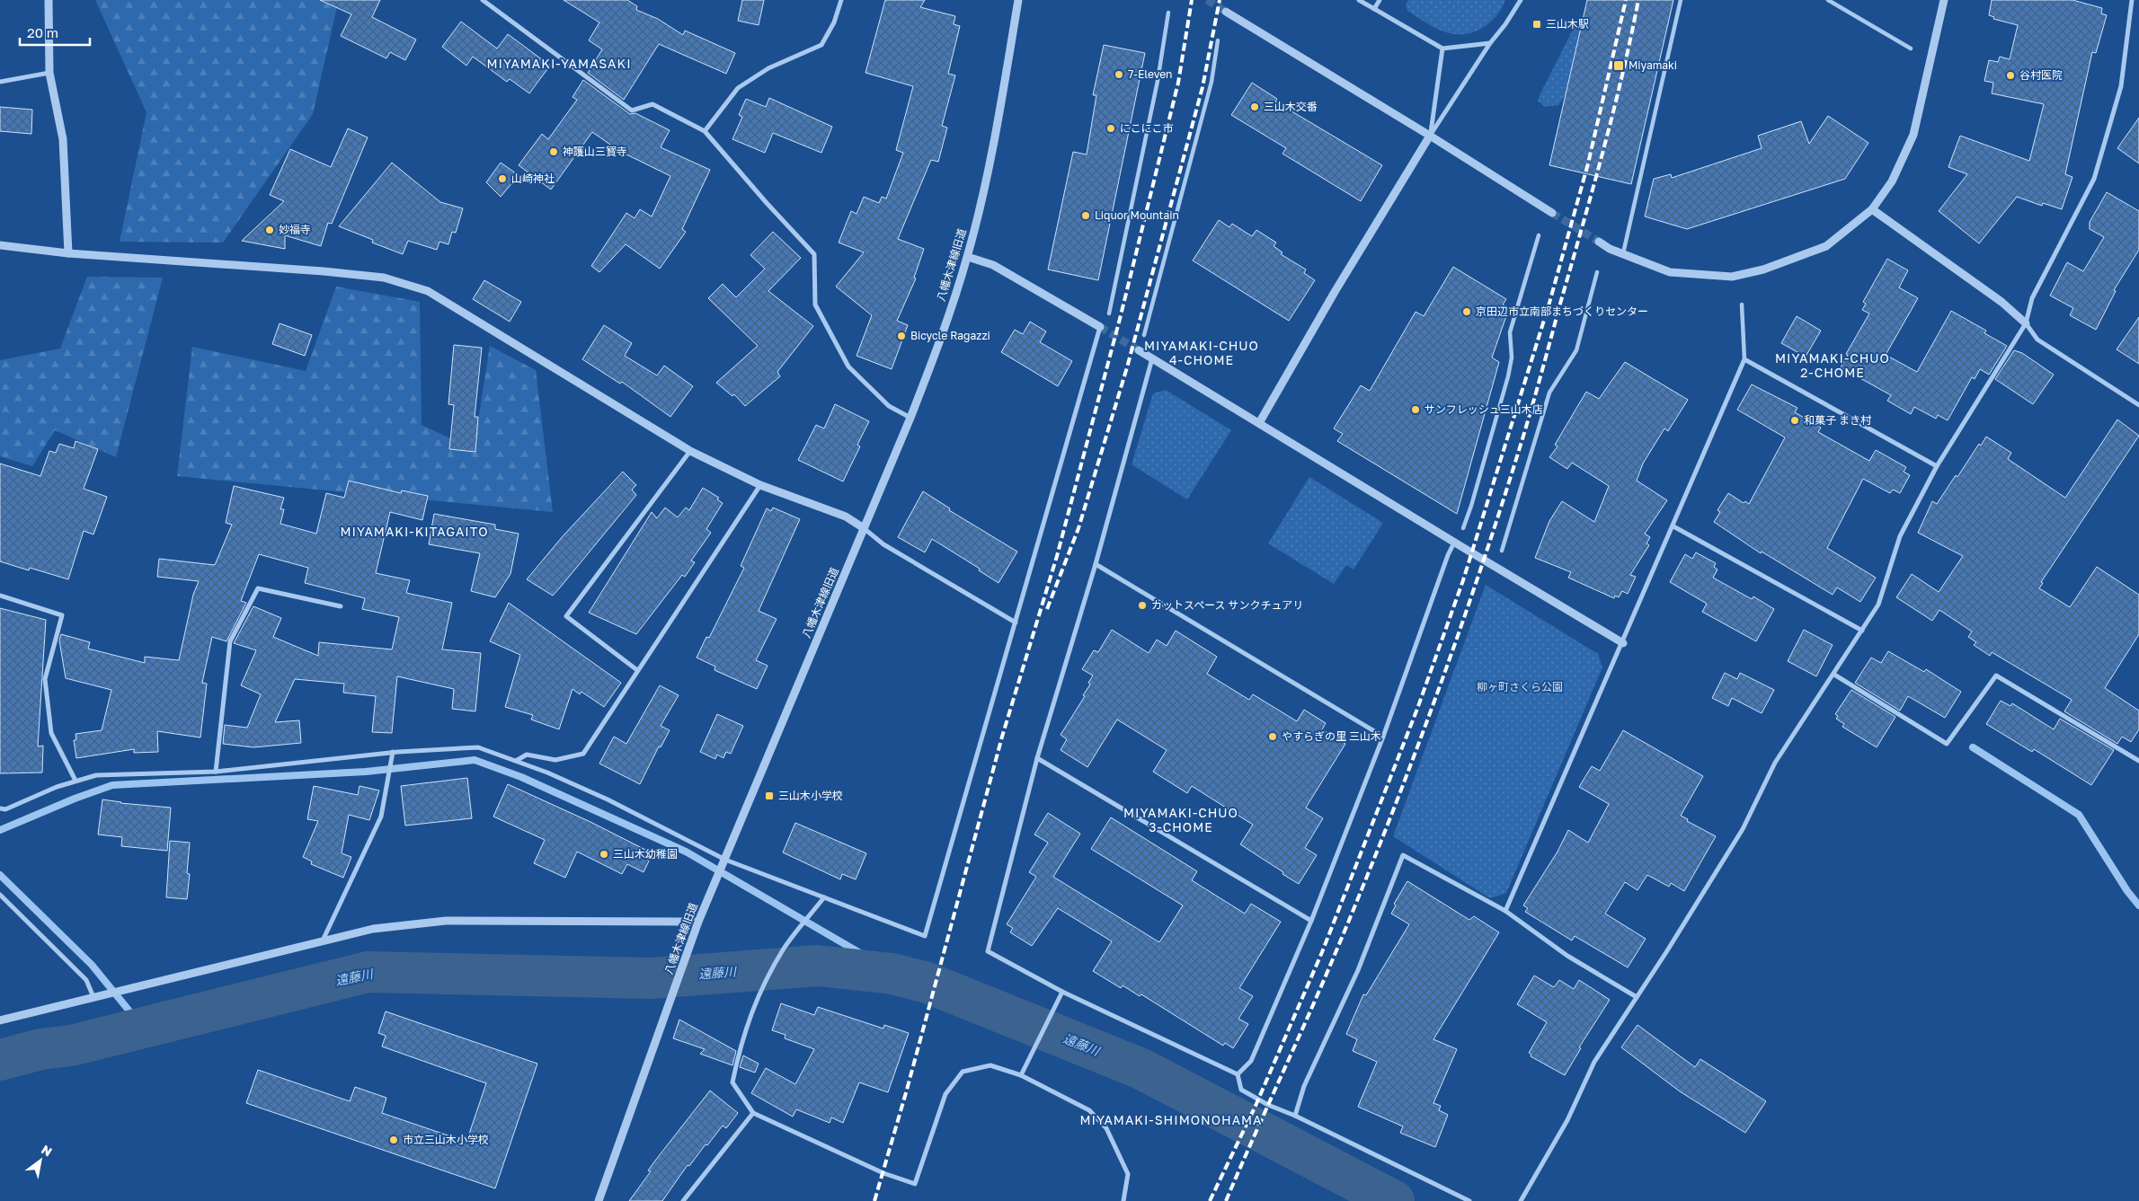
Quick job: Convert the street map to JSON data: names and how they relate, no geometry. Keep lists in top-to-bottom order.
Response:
{
  "streets": {
    "street": ["八幡木津線旧道"]
  },
  "districts": [
    "MIYAMAKI-YAMASAKI",
    "MIYAMAKI-CHUO 4-CHOME",
    "MIYAMAKI-CHUO 2-CHOME",
    "MIYAMAKI-KITAGAITO",
    "MIYAMAKI-CHUO 3-CHOME",
    "MIYAMAKI-SHIMONOHAMA"
  ],
  "water": ["遠藤川"],
  "parks": ["柳ヶ町さくら公園"],
  "places": {
    "transit": ["三山木駅", "Miyamaki", "三山木小学校"],
    "other": [
      "7-Eleven",
      "谷村医院",
      "三山木交番",
      "にこにこ市",
      "神護山三寳寺",
      "山崎神社",
      "Liquor Mountain",
      "妙福寺",
      "京田辺市立南部まちづくりセンター",
      "Bicycle Ragazzi",
      "サンフレッシュ三山木店",
      "和菓子 まき村",
      "カットスペース サンクチュアリ",
      "やすらぎの里 三山木",
      "三山木幼稚園",
      "市立三山木小学校"
    ]
  },
  "scale_bar": "20 m",
  "north": "top right"
}
